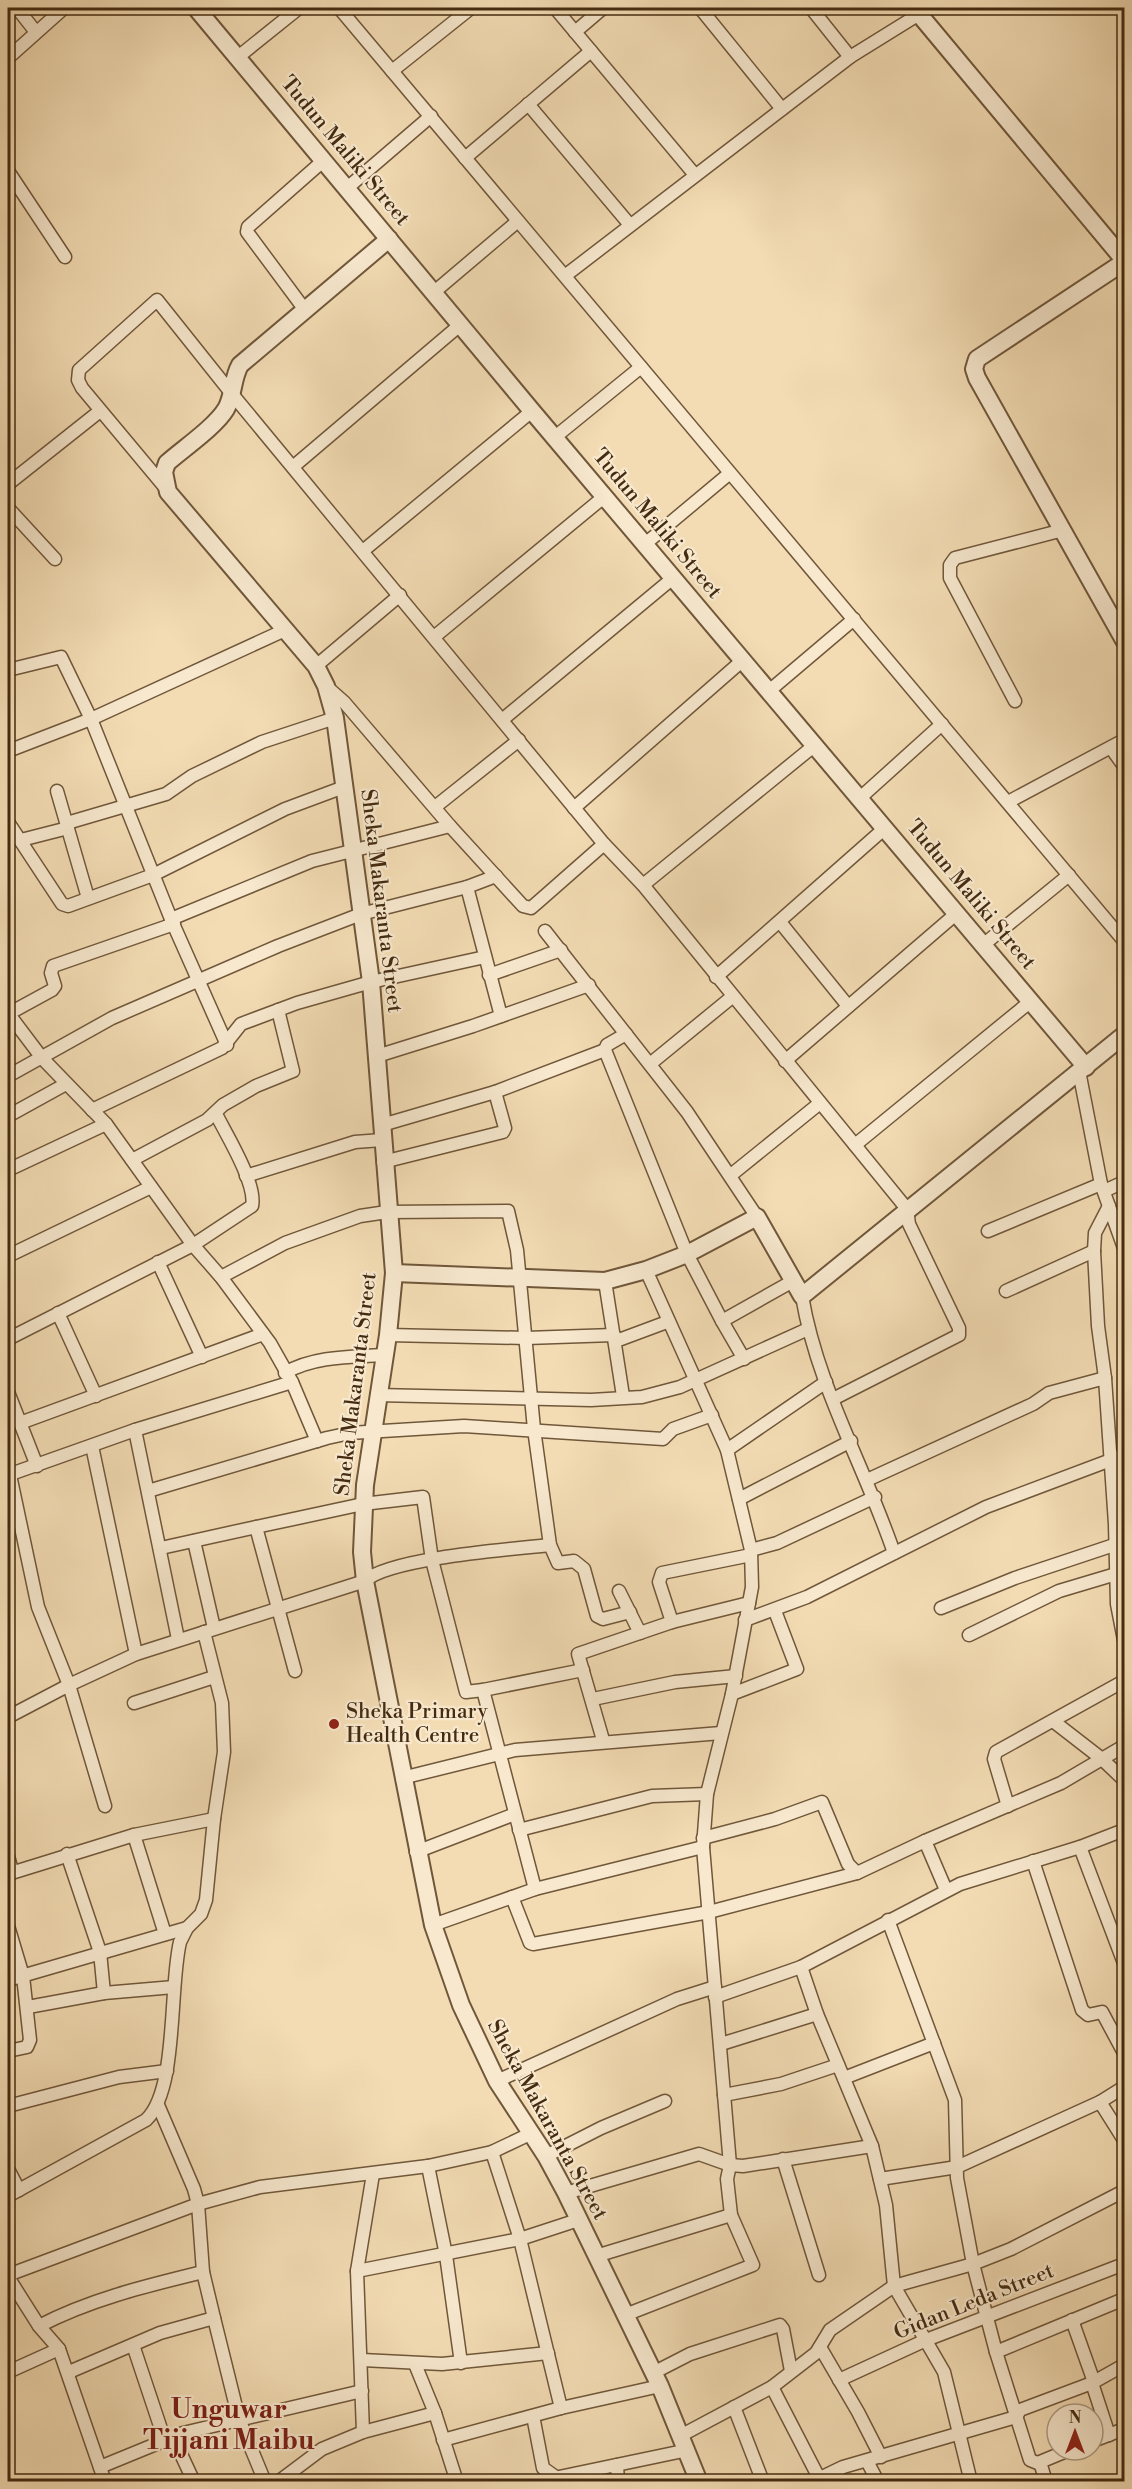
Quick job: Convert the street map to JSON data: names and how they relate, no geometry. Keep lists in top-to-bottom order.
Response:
{
  "streets": {
    "street": ["Tudun Maliki Street", "Sheka Makaranta Street", "Gidan Leda Street"]
  },
  "districts": ["Unguwar Tijjani Maibu"],
  "places": ["Sheka Primary Health Centre"],
  "north": "top"
}
